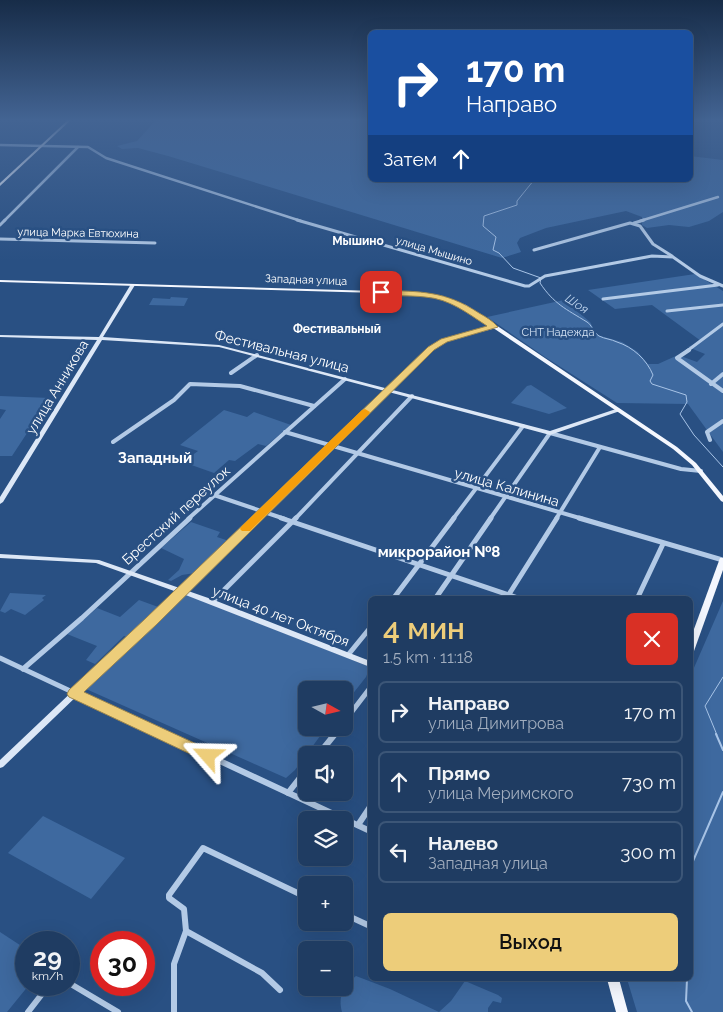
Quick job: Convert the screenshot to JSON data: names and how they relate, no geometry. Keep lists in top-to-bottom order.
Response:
{
  "streets": {
    "main road": ["Западная улица"],
    "street": [
      "улица Марка Евтюхина",
      "улица Мышино",
      "Фестивальная улица",
      "улица Анникова",
      "улица Калинина",
      "Брестский переулок",
      "улица 40 лет Октября"
    ]
  },
  "crossings": [
    ["Западная улица", "Фестивальная улица"],
    ["Западная улица", "улица Анникова"],
    ["Фестивальная улица", "улица Анникова"],
    ["Фестивальная улица", "Брестский переулок"],
    ["улица Калинина", "Брестский переулок"],
    ["Брестский переулок", "улица 40 лет Октября"]
  ],
  "districts": [
    "Мышино",
    "Фестивальный",
    "Западный",
    "микрорайон №8"
  ],
  "water": ["Шоя"],
  "parks": ["СНТ Надежда"],
  "north": "right",
  "page": {
    "turn": ["170 m", "Направо"],
    "then": "Затем",
    "heading": ["4 мин", "1.5 km · 11:18"],
    "map_buttons": ["+", "−"],
    "list": [
      {
        "name": "Направо",
        "note": "улица Димитрова",
        "value": "170 m"
      },
      {
        "name": "Прямо",
        "note": "улица Меримского",
        "value": "730 m"
      },
      {
        "name": "Налево",
        "note": "Западная улица",
        "value": "300 m"
      }
    ],
    "buttons": "Выход",
    "speed": "29 km/h",
    "limit": "30"
  }
}
